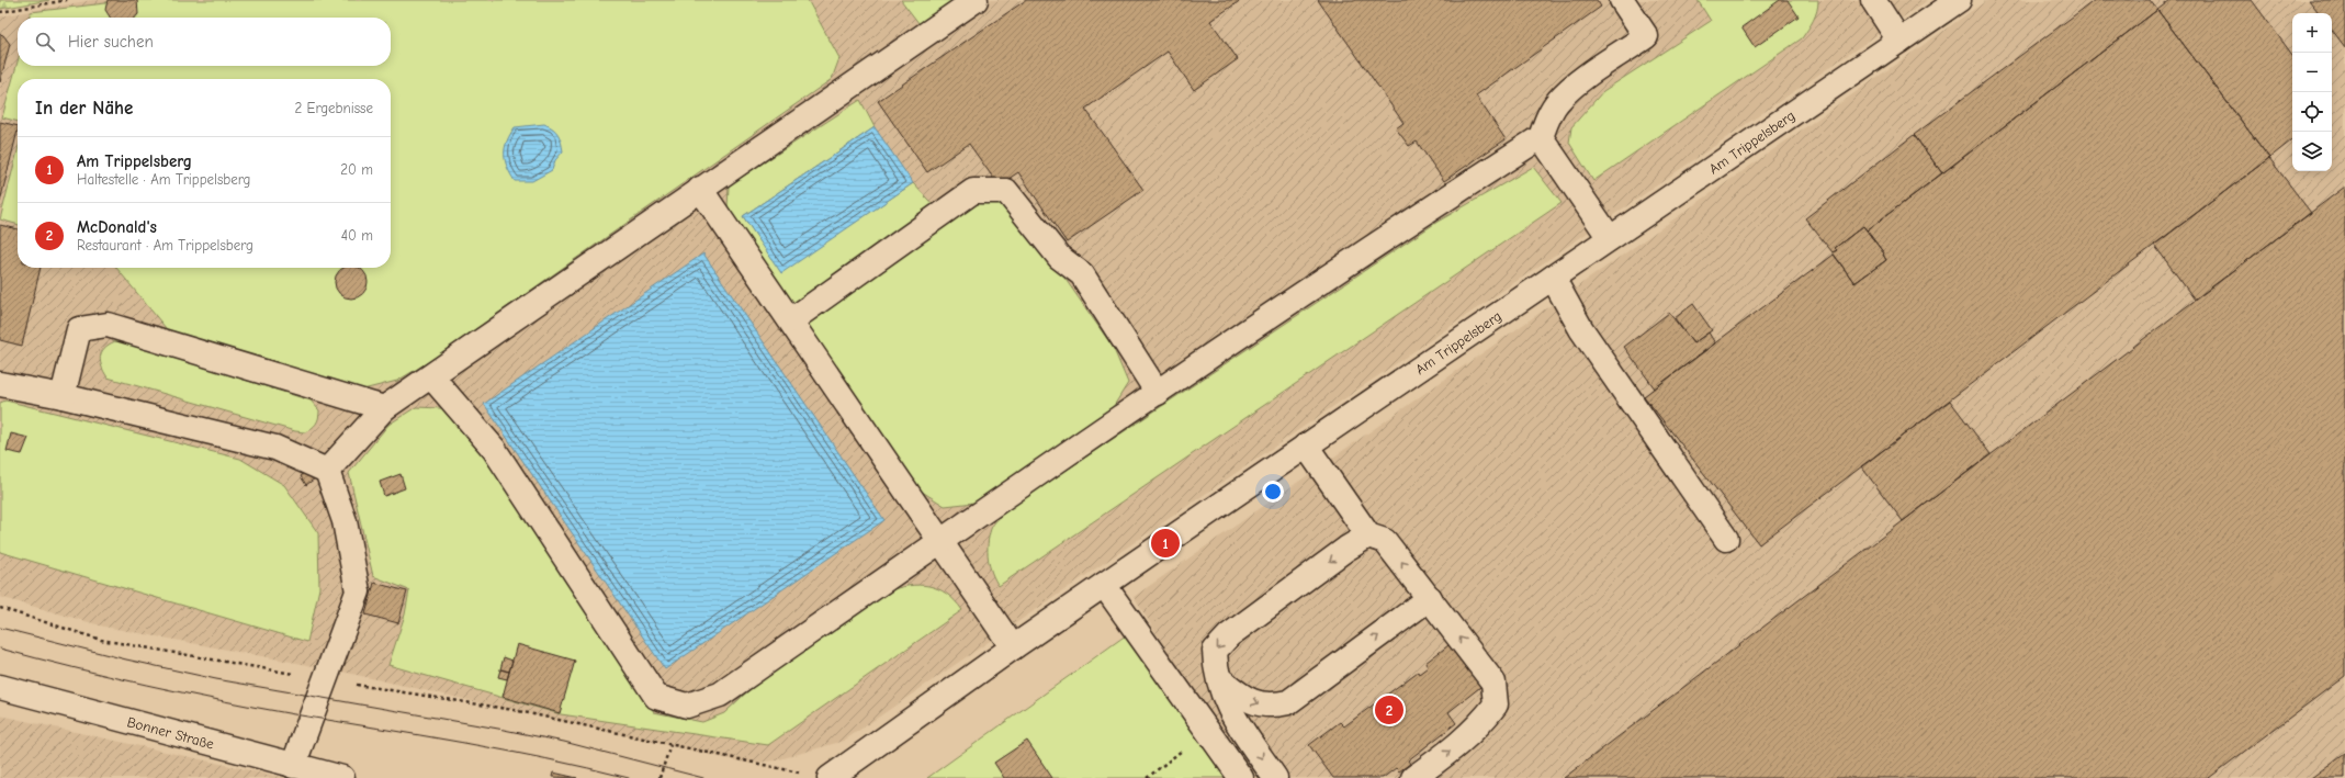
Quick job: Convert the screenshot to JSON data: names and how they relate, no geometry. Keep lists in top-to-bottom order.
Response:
{
  "streets": {
    "street": ["Am Trippelsberg", "Bonner Straße"]
  },
  "page": {
    "map_buttons": ["+", "−"],
    "search": "Hier suchen",
    "heading": ["In der Nähe", "2 Ergebnisse"],
    "list": [
      {
        "mark": "1",
        "name": "Am Trippelsberg",
        "note": "Haltestelle · Am Trippelsberg",
        "value": "20 m"
      },
      {
        "mark": "2",
        "name": "McDonald's",
        "note": "Restaurant · Am Trippelsberg",
        "value": "40 m"
      }
    ],
    "pins": ["1", "2"]
  }
}
